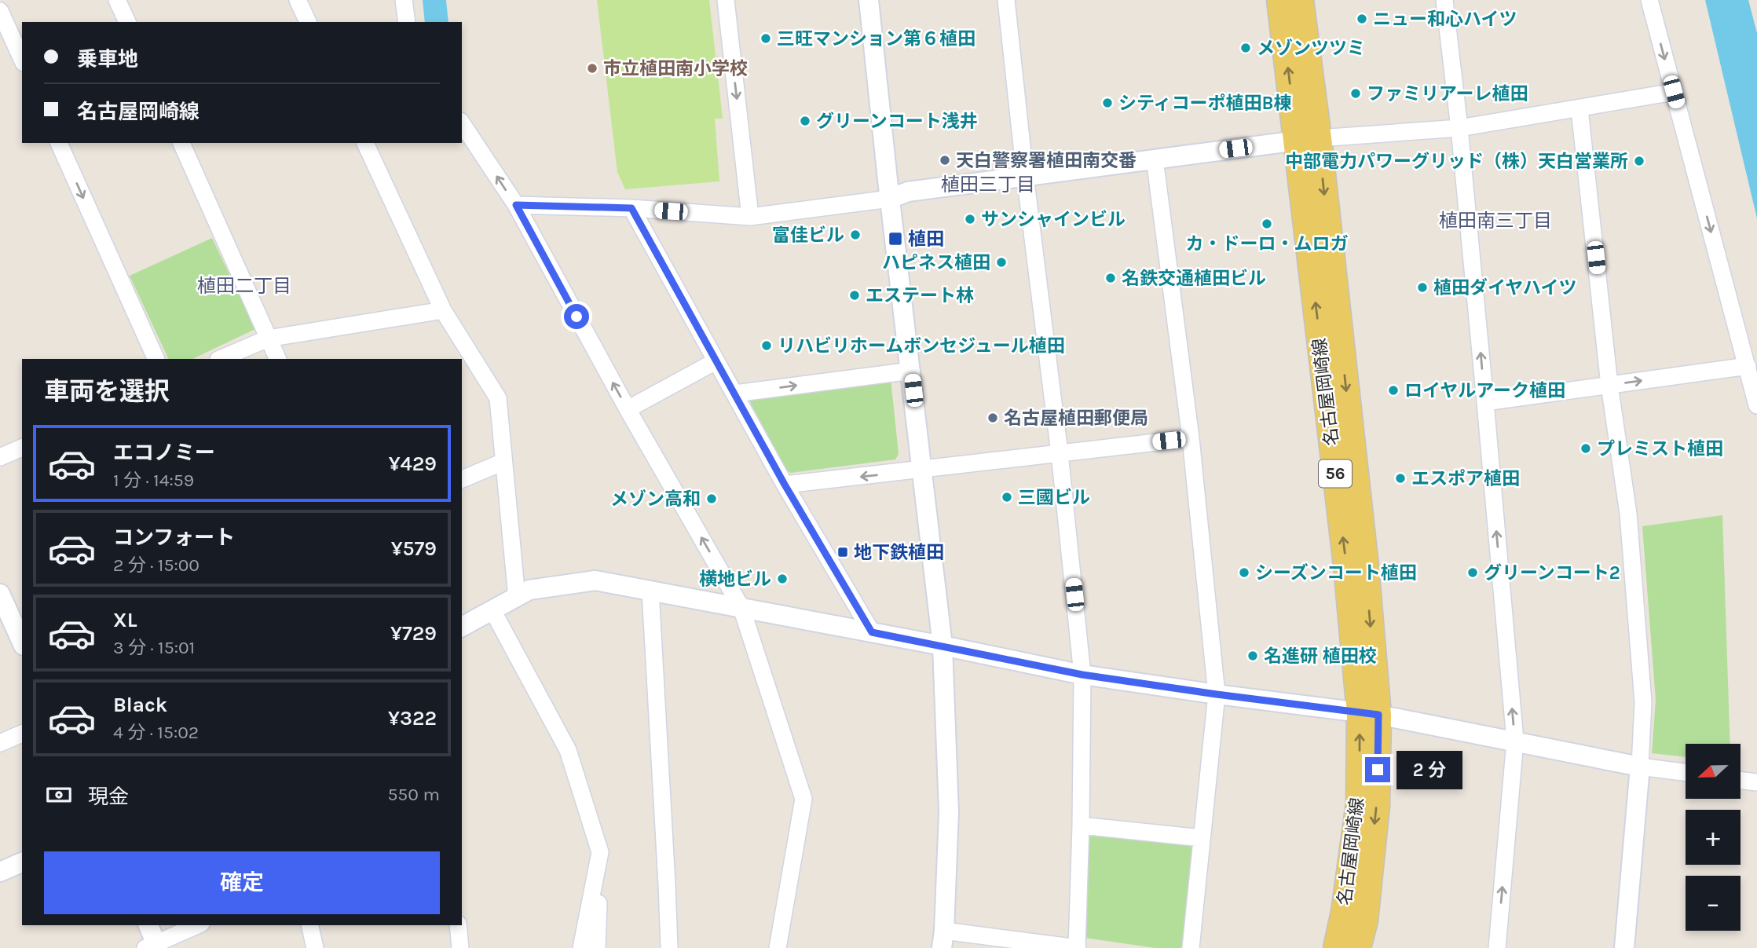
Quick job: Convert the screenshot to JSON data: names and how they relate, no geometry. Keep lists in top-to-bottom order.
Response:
{
  "streets": {
    "main road": ["名古屋岡崎線", "56"]
  },
  "districts": ["植田三丁目", "植田南三丁目", "植田二丁目"],
  "places": {
    "other": [
      "ニュー和心ハイツ",
      "三旺マンション第６植田",
      "メゾンツツミ",
      "市立植田南小学校",
      "ファミリアーレ植田",
      "シティコーポ植田B棟",
      "グリーンコート浅井",
      "天白警察署植田南交番",
      "中部電力パワーグリッド（株）天白営業所",
      "サンシャインビル",
      "カ・ドーロ・ムロガ",
      "富佳ビル",
      "ハピネス植田",
      "名鉄交通植田ビル",
      "植田ダイヤハイツ",
      "エステート林",
      "リハビリホームボンセジュール植田",
      "ロイヤルアーク植田",
      "名古屋植田郵便局",
      "プレミスト植田",
      "エスポア植田",
      "三國ビル",
      "メゾン高和",
      "シーズンコート植田",
      "グリーンコート2",
      "横地ビル",
      "名進研 植田校"
    ],
    "transit": ["植田", "地下鉄植田"]
  },
  "north": "left",
  "page": {
    "banner": ["乗車地", "名古屋岡崎線"],
    "heading": "車両を選択",
    "list": [
      {
        "name": "エコノミー",
        "note": "1 分 · 14:59",
        "value": "¥429"
      },
      {
        "name": "コンフォート",
        "note": "2 分 · 15:00",
        "value": "¥579"
      },
      {
        "name": "XL",
        "note": "3 分 · 15:01",
        "value": "¥729"
      },
      {
        "name": "Black",
        "note": "4 分 · 15:02",
        "value": "¥322"
      }
    ],
    "map_buttons": ["+", "−"],
    "bubble": "2 分",
    "pay": ["現金", "550 m"],
    "buttons": "確定"
  }
}
